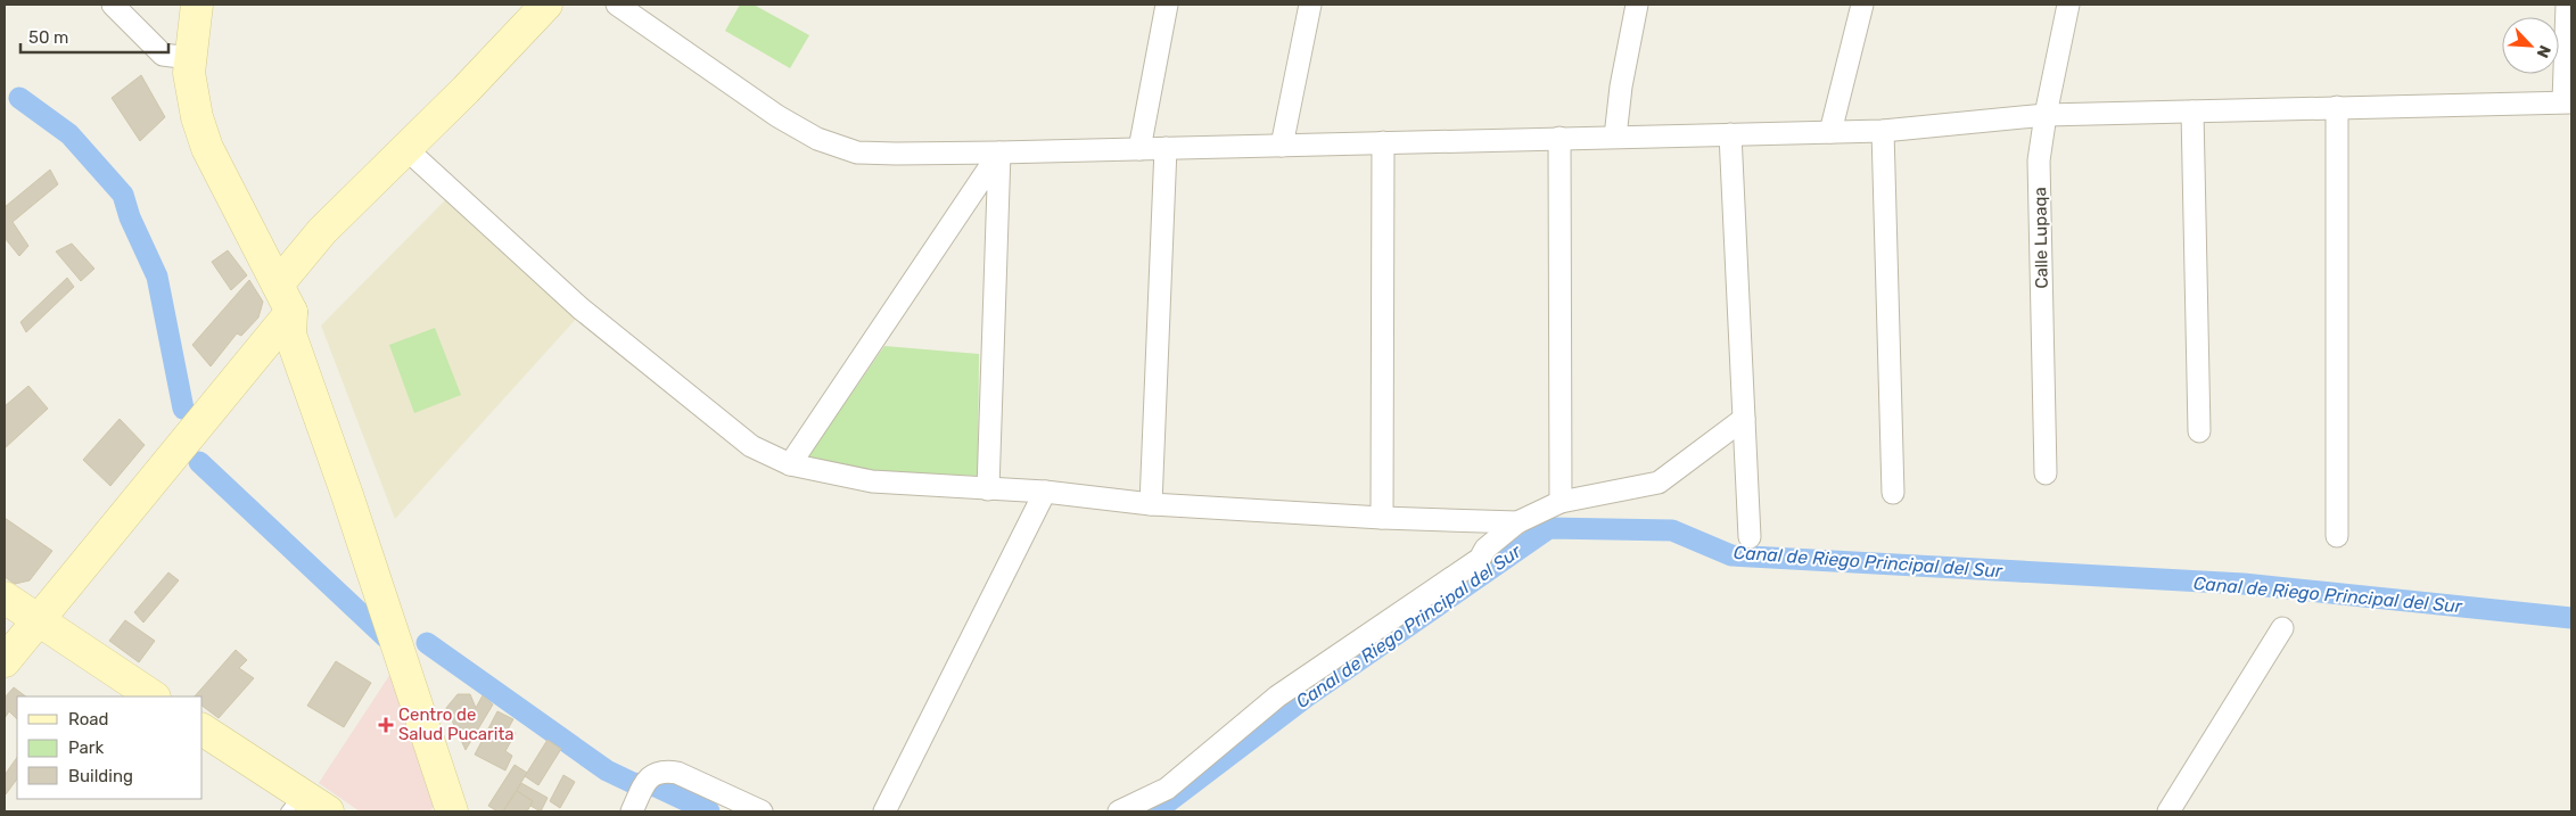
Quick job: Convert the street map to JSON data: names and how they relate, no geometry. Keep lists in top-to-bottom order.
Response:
{
  "streets": {
    "street": ["Calle Lupaqa"]
  },
  "water": ["Canal de Riego Principal del Sur"],
  "places": {
    "health": ["Centro de Salud Pucarita"]
  },
  "legend": ["Road", "Park", "Building"],
  "scale_bar": "50 m",
  "north": "bottom right"
}
